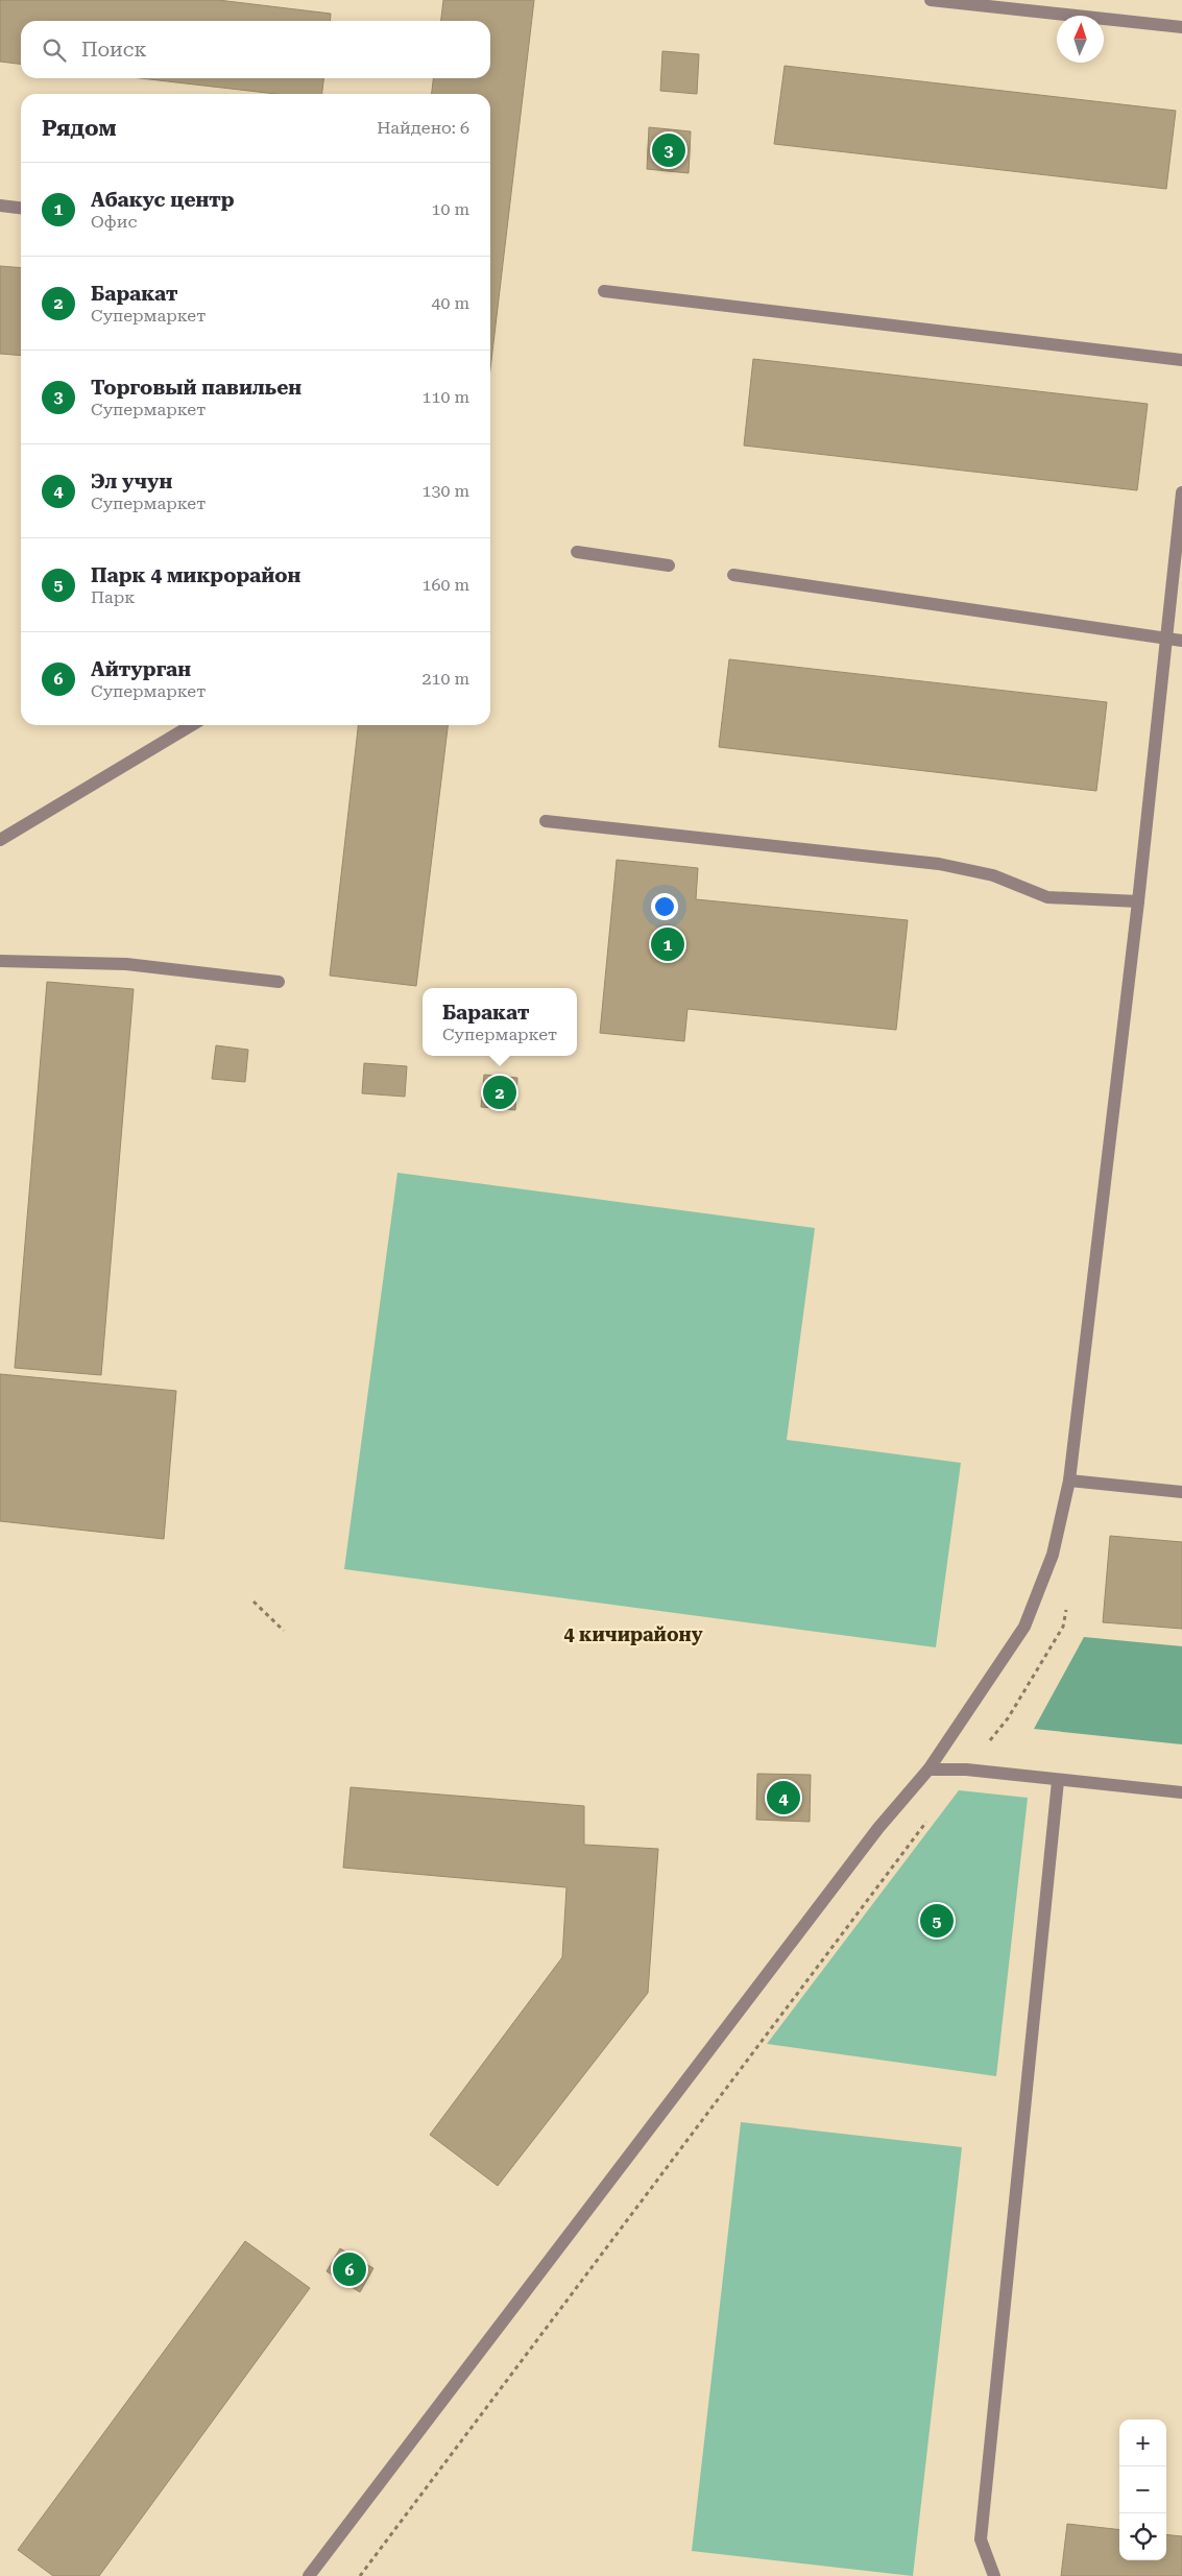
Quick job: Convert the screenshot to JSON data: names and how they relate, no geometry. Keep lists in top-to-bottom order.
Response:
{
  "districts": ["4 кичирайону"],
  "north": "top",
  "page": {
    "search": "Поиск",
    "heading": ["Рядом", "Найдено: 6"],
    "pins": [
      "3",
      "1",
      "2",
      "4",
      "5",
      "6"
    ],
    "list": [
      {
        "mark": "1",
        "name": "Абакус центр",
        "note": "Офис",
        "value": "10 m"
      },
      {
        "mark": "2",
        "name": "Баракат",
        "note": "Супермаркет",
        "value": "40 m"
      },
      {
        "mark": "3",
        "name": "Торговый павильен",
        "note": "Супермаркет",
        "value": "110 m"
      },
      {
        "mark": "4",
        "name": "Эл учун",
        "note": "Супермаркет",
        "value": "130 m"
      },
      {
        "mark": "5",
        "name": "Парк 4 микрорайон",
        "note": "Парк",
        "value": "160 m"
      },
      {
        "mark": "6",
        "name": "Айтурган",
        "note": "Супермаркет",
        "value": "210 m"
      }
    ],
    "popup": ["Баракат", "Супермаркет"],
    "map_buttons": ["+", "−"]
  }
}
